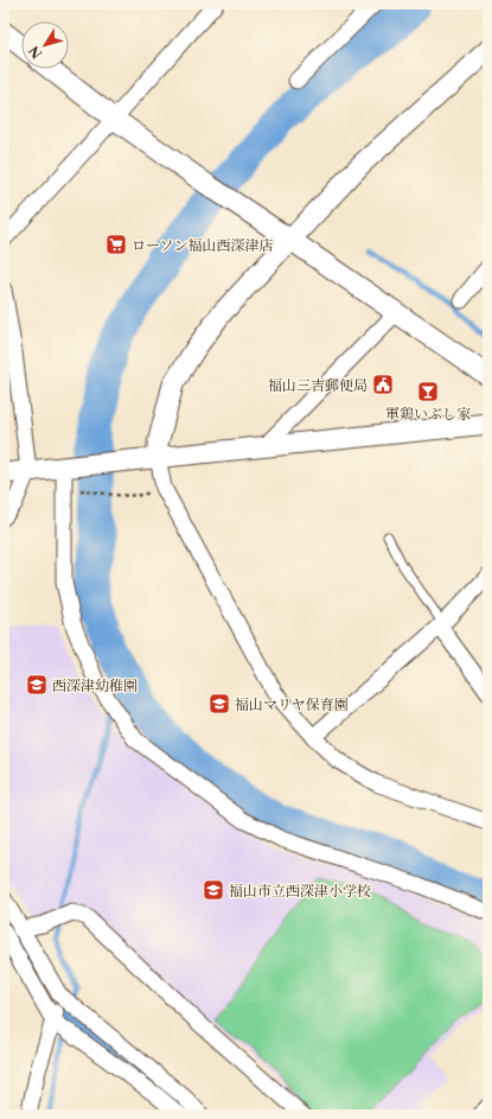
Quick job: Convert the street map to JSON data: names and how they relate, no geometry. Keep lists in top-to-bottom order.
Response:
{
  "places": {
    "supermarket": ["ローソン福山西深津店"],
    "public building": ["福山三吉郵便局"],
    "bar": ["軍鶏いぶし家"],
    "school or university": ["西深津幼稚園", "福山マリヤ保育園", "福山市立西深津小学校"]
  },
  "north": "bottom left"
}
